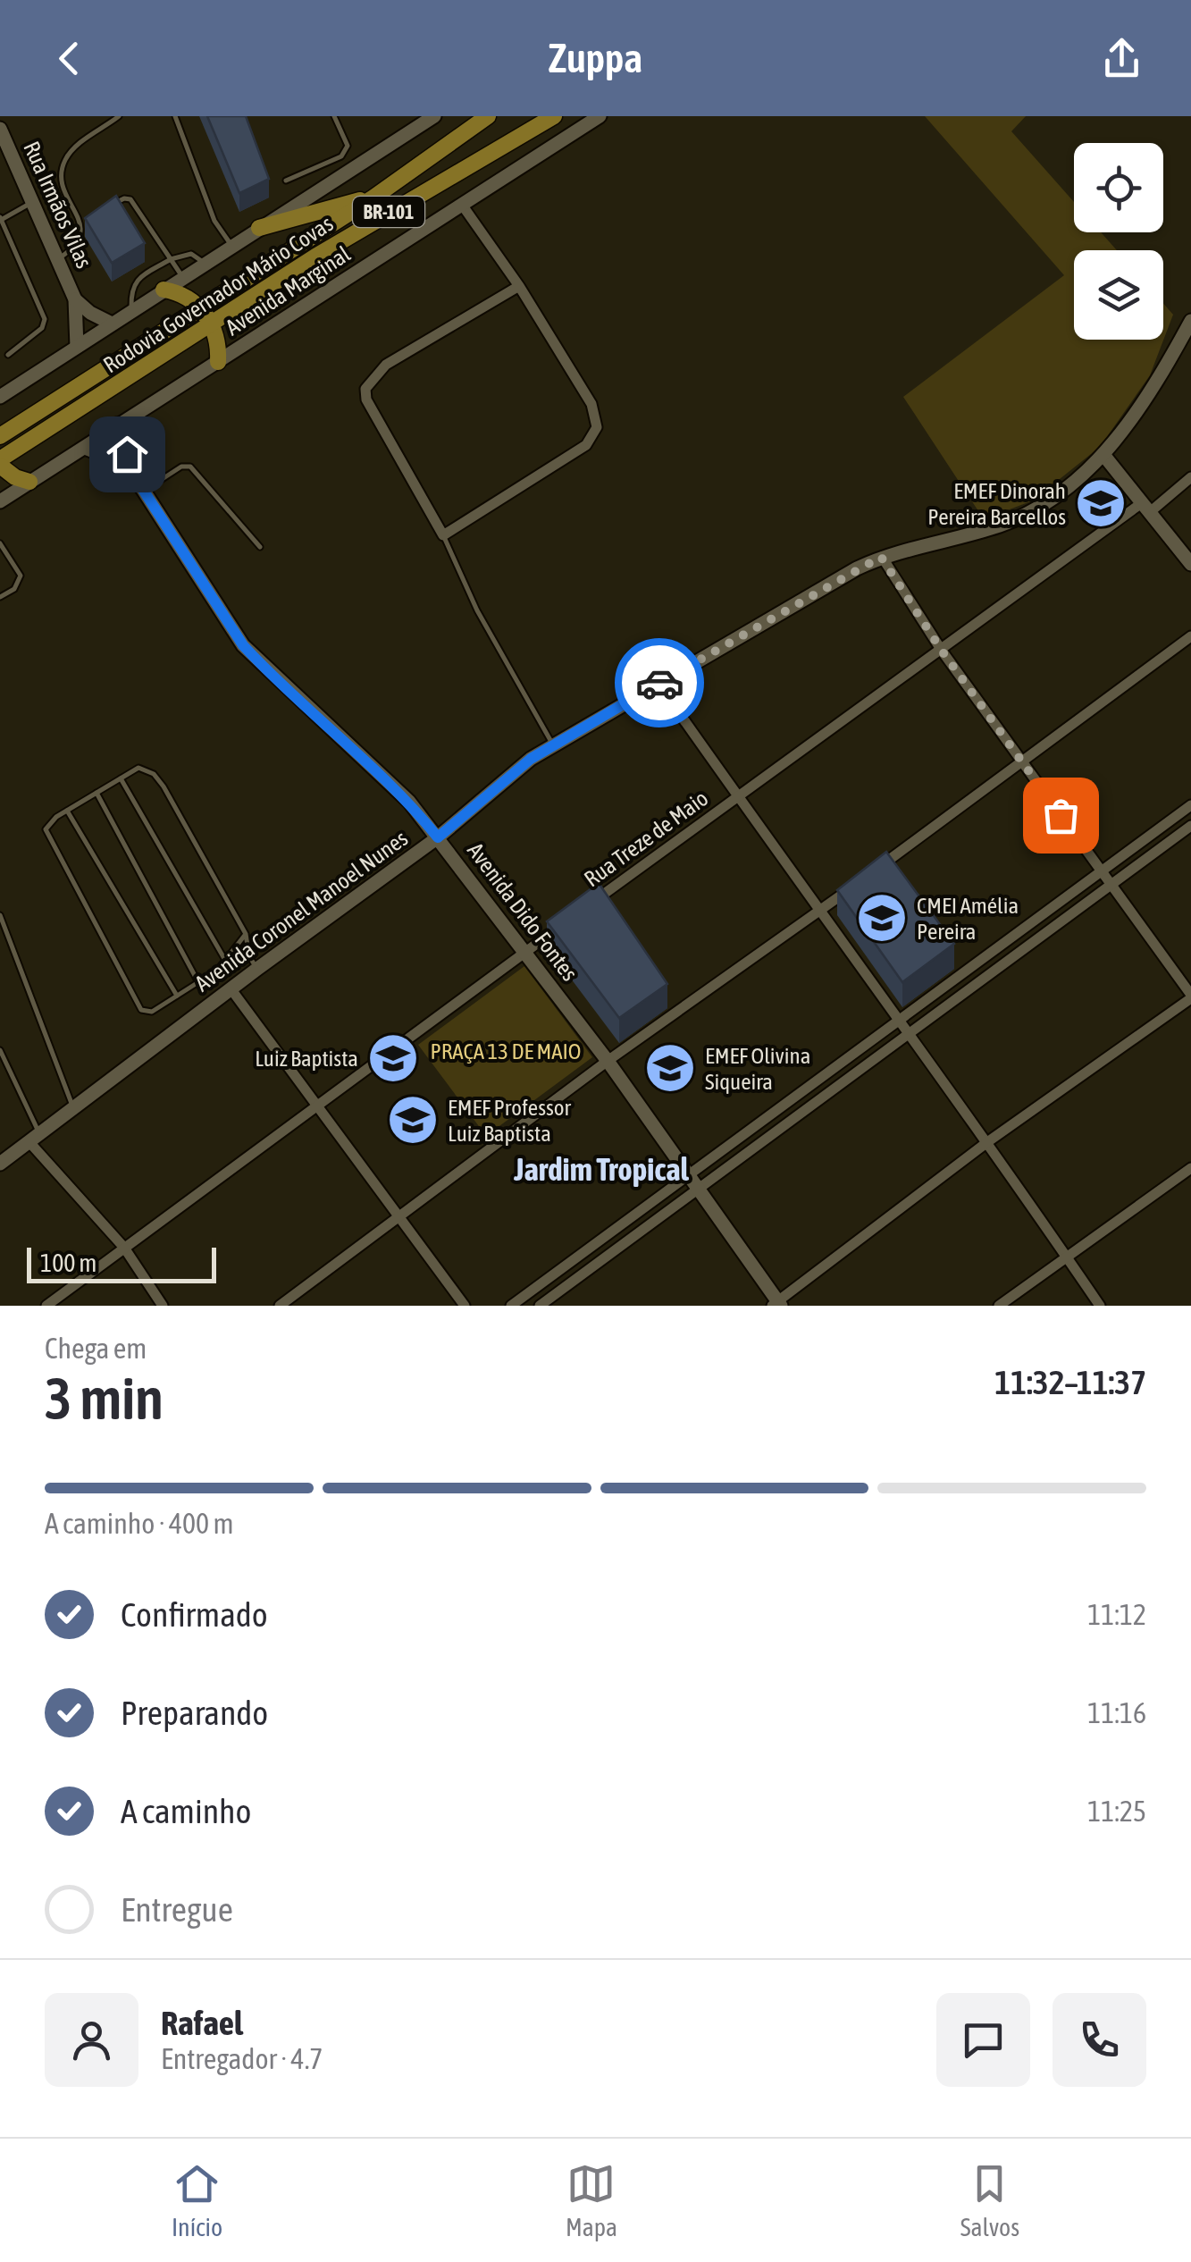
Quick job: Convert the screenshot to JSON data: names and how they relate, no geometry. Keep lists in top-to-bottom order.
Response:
{
  "streets": {
    "main road": ["BR-101", "Rodovia Governador Mário Covas"],
    "street": [
      "Rua Irmãos Vilas",
      "Avenida Marginal",
      "Rua Treze de Maio",
      "Avenida Coronel Manoel Nunes",
      "Avenida Dido Fontes"
    ]
  },
  "crossings": [
    ["Avenida Marginal", "Avenida Dido Fontes"],
    ["Avenida Coronel Manoel Nunes", "Avenida Dido Fontes"]
  ],
  "districts": ["Jardim Tropical"],
  "parks": ["PRAÇA 13 DE MAIO"],
  "places": {
    "school or university": [
      "EMEF Dinorah Pereira Barcellos",
      "CMEI Amélia Pereira",
      "Luiz Baptista",
      "EMEF Olivina Siqueira",
      "EMEF Professor Luiz Baptista"
    ]
  },
  "scale_bar": "100 m",
  "page": {
    "header": "Zuppa",
    "scale": "100 m",
    "heading": ["3 min", "Chega em", "11:32–11:37"],
    "panel": ["Rafael", "Entregador · 4.7"],
    "bar": "A caminho · 400 m",
    "list": [
      ["Confirmado", "11:12"],
      ["Preparando", "11:16"],
      ["A caminho", "11:25"],
      "Entregue"
    ],
    "tabs": ["Início", "Mapa", "Salvos"]
  }
}
